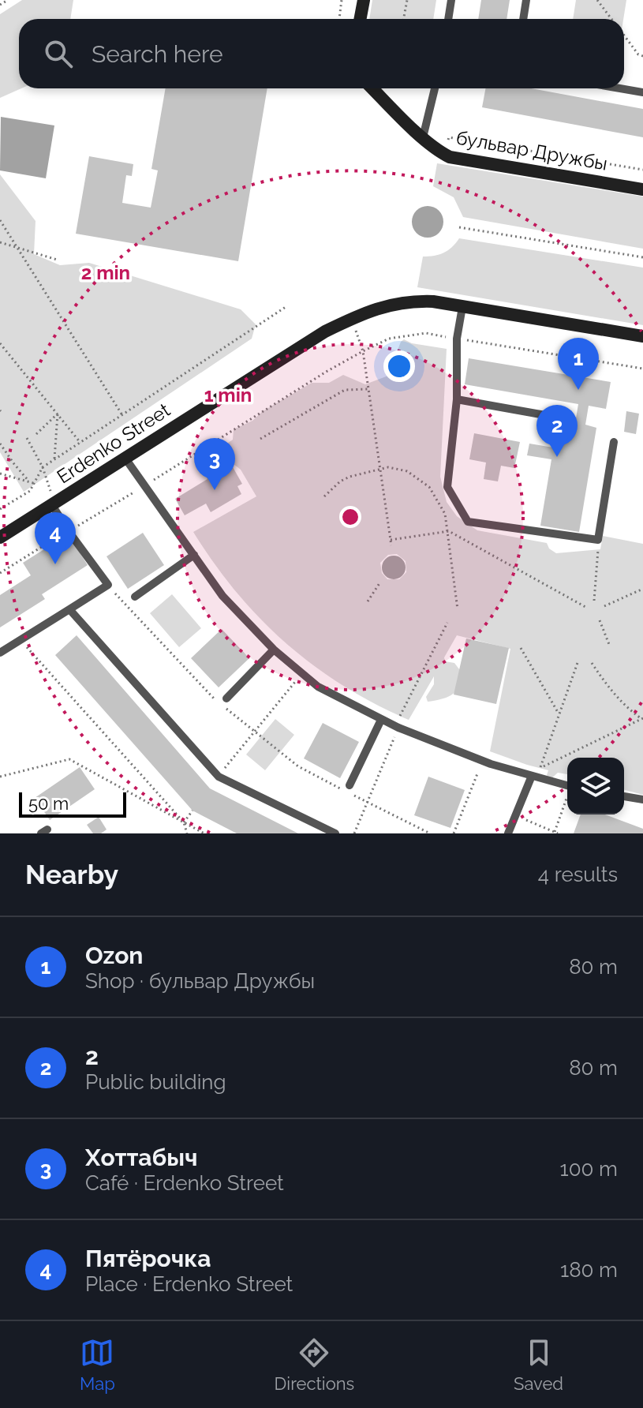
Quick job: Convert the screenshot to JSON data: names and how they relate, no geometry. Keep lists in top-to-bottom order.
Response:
{
  "streets": {
    "main road": ["бульвар Дружбы", "Erdenko Street"]
  },
  "scale_bar": "50 m",
  "page": {
    "search": "Search here",
    "pins": [
      "1",
      "2",
      "3",
      "4"
    ],
    "scale": "50 m",
    "heading": ["Nearby", "4 results"],
    "list": [
      {
        "mark": "1",
        "name": "Ozon",
        "note": "Shop · бульвар Дружбы",
        "value": "80 m"
      },
      {
        "mark": "2",
        "name": "2",
        "note": "Public building",
        "value": "80 m"
      },
      {
        "mark": "3",
        "name": "Хоттабыч",
        "note": "Café · Erdenko Street",
        "value": "100 m"
      },
      {
        "mark": "4",
        "name": "Пятёрочка",
        "note": "Place · Erdenko Street",
        "value": "180 m"
      }
    ],
    "nav": ["Map", "Directions", "Saved"]
  },
  "rings": ["2 min", "1 min"]
}
